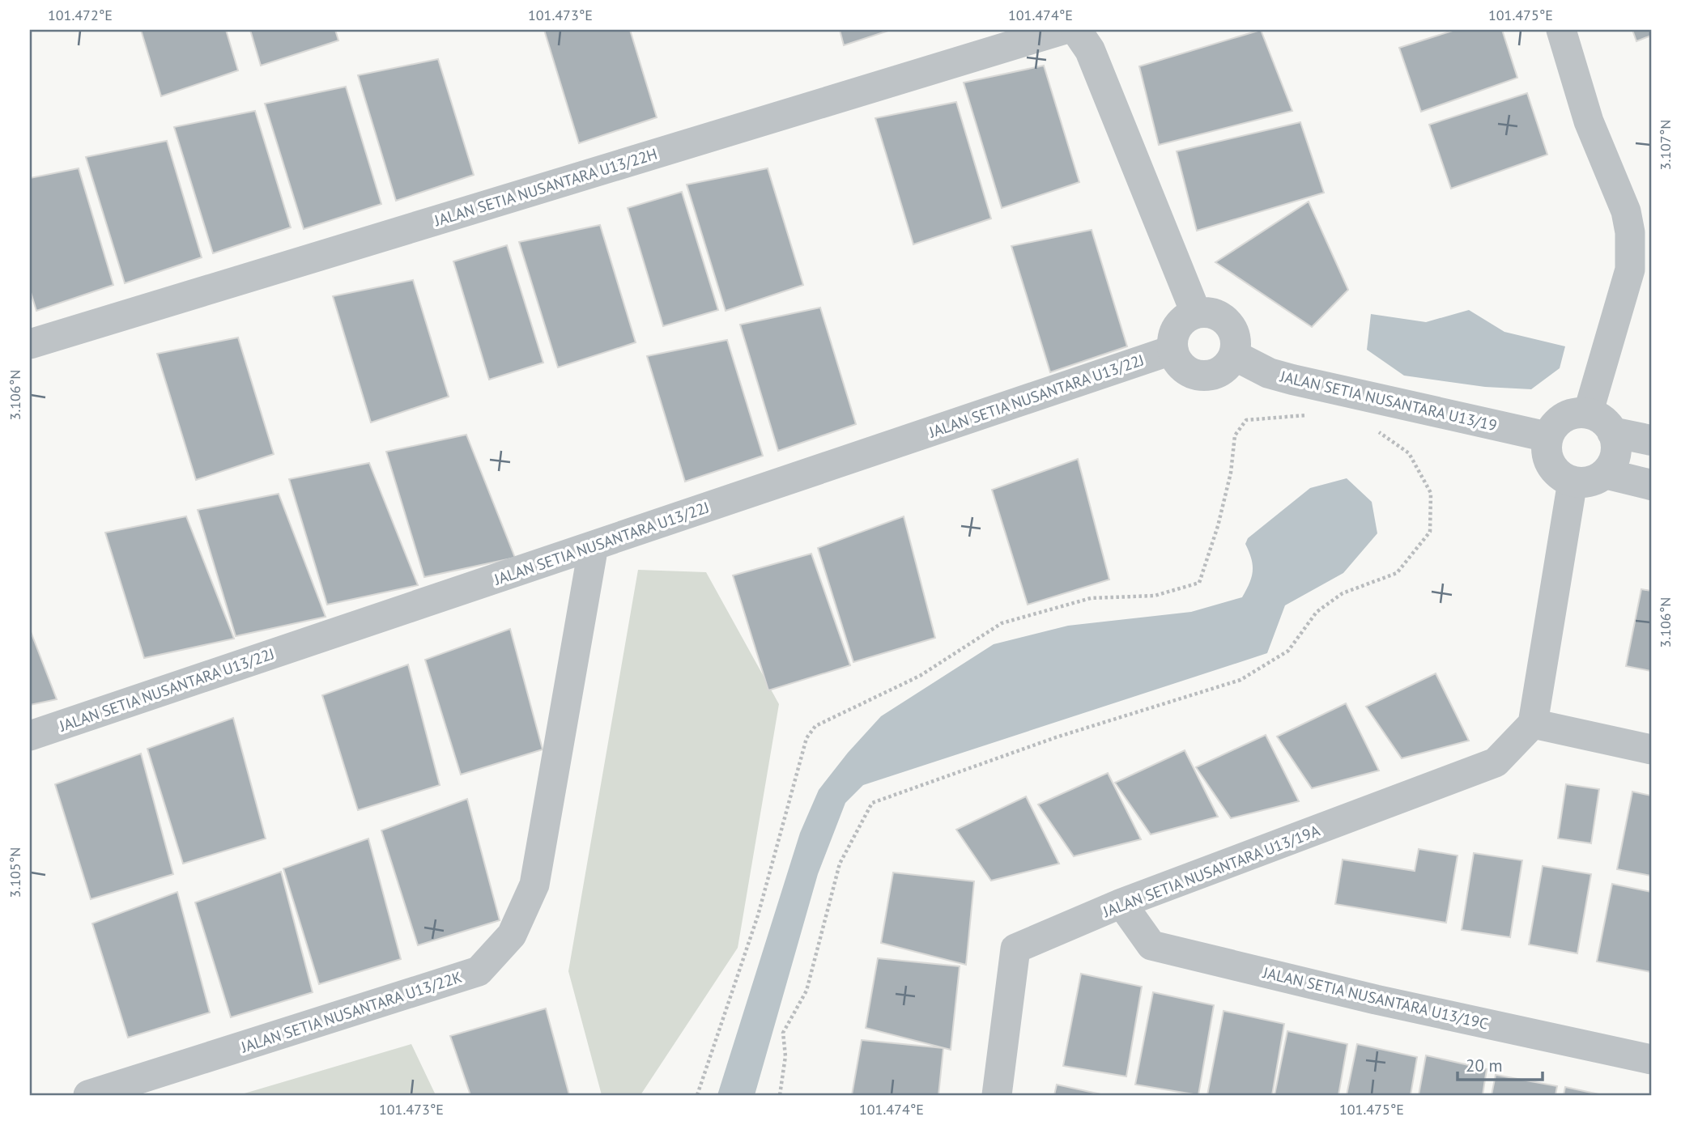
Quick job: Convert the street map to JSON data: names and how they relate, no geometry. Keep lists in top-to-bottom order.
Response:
{
  "streets": {
    "street": [
      "JALAN SETIA NUSANTARA U13/22H",
      "JALAN SETIA NUSANTARA U13/22J",
      "JALAN SETIA NUSANTARA U13/19",
      "JALAN SETIA NUSANTARA U13/19A",
      "JALAN SETIA NUSANTARA U13/19C",
      "JALAN SETIA NUSANTARA U13/22K"
    ]
  },
  "crossings": [
    ["JALAN SETIA NUSANTARA U13/22J", "JALAN SETIA NUSANTARA U13/19"],
    ["JALAN SETIA NUSANTARA U13/22J", "JALAN SETIA NUSANTARA U13/22K"],
    ["JALAN SETIA NUSANTARA U13/19A", "JALAN SETIA NUSANTARA U13/19C"]
  ],
  "scale_bar": "20 m",
  "coordinates": [
    "101.472°E",
    "101.473°E",
    "101.474°E",
    "101.475°E",
    "3.107°N",
    "3.106°N",
    "3.105°N"
  ]
}
